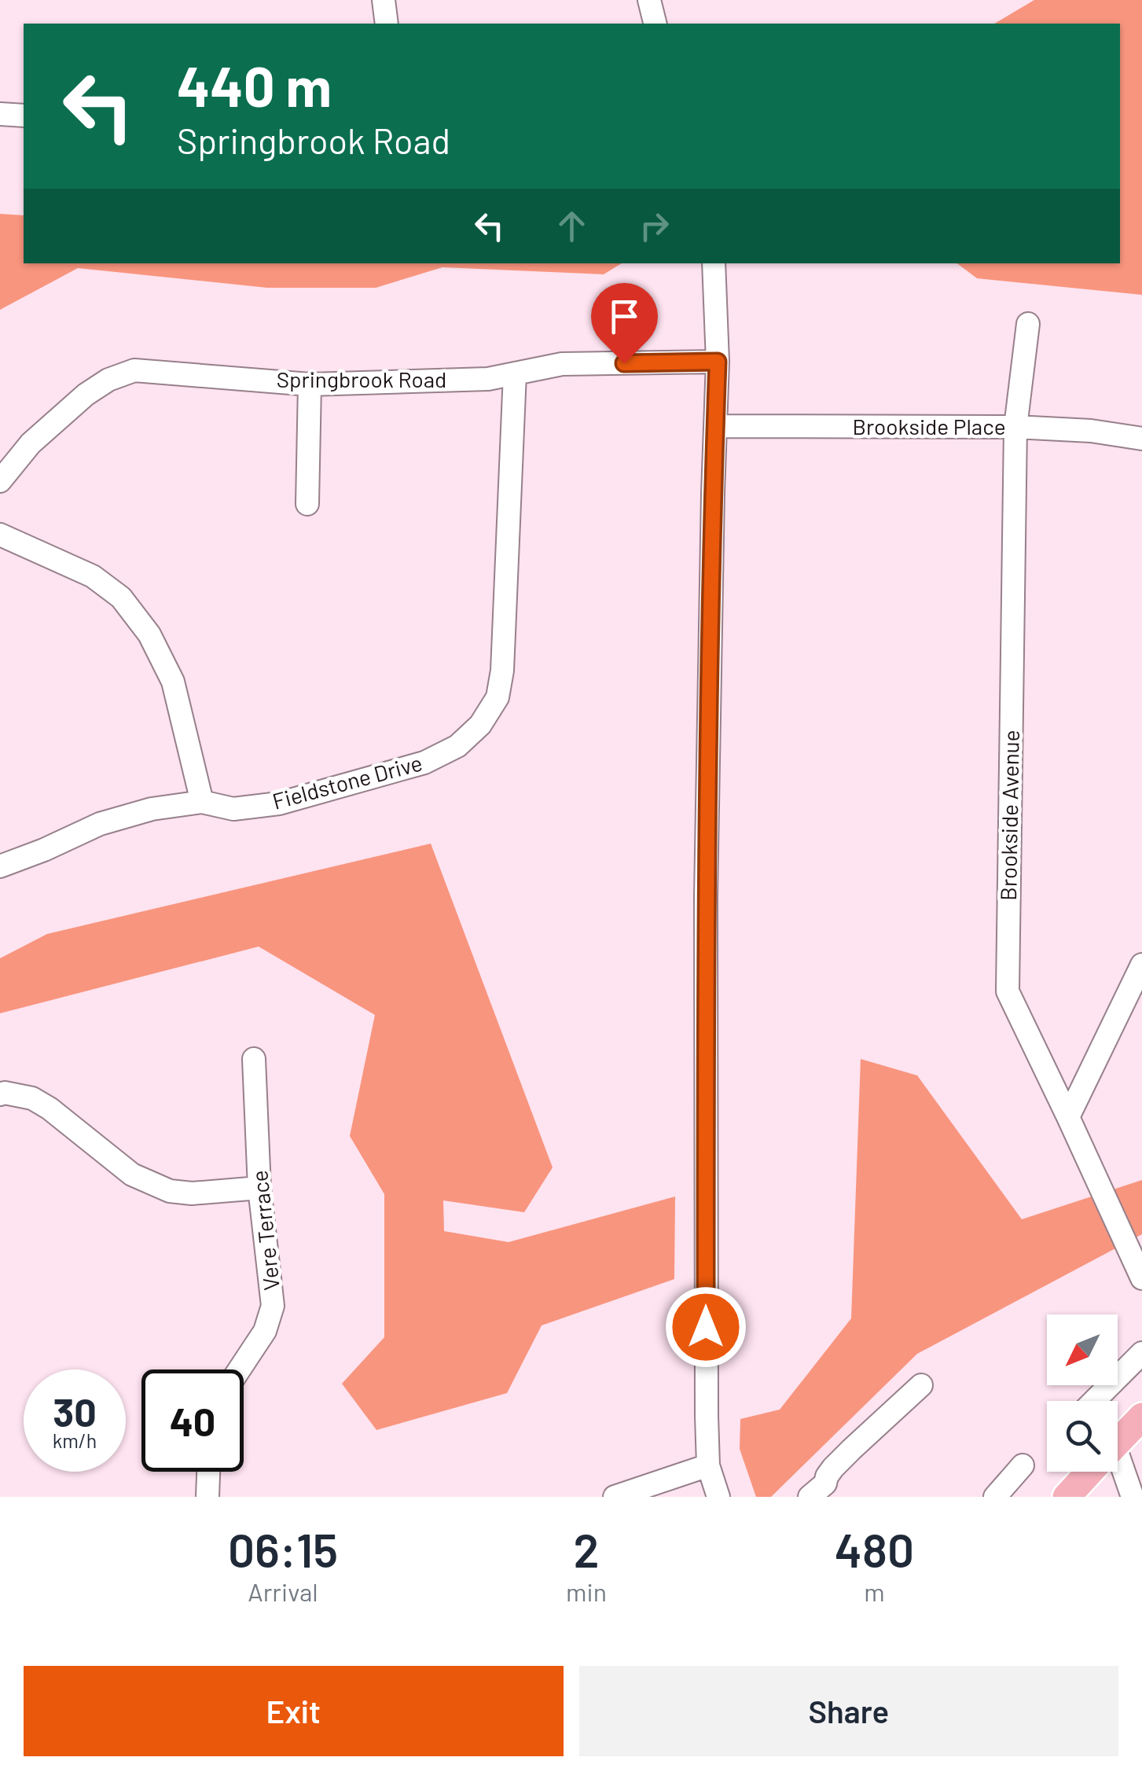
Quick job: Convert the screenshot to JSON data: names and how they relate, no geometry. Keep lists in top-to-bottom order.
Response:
{
  "streets": {
    "street": [
      "Springbrook Road",
      "Brookside Place",
      "Fieldstone Drive",
      "Brookside Avenue",
      "Vere Terrace"
    ]
  },
  "crossings": [
    ["Springbrook Road", "Fieldstone Drive"],
    ["Brookside Place", "Brookside Avenue"]
  ],
  "north": "bottom left",
  "page": {
    "turn": ["440 m", "Springbrook Road"],
    "speed": "30 km/h",
    "limit": "40",
    "eta": [
      "06:15",
      "Arrival",
      "2",
      "min",
      "480",
      "m"
    ],
    "buttons": ["Exit", "Share"]
  }
}
